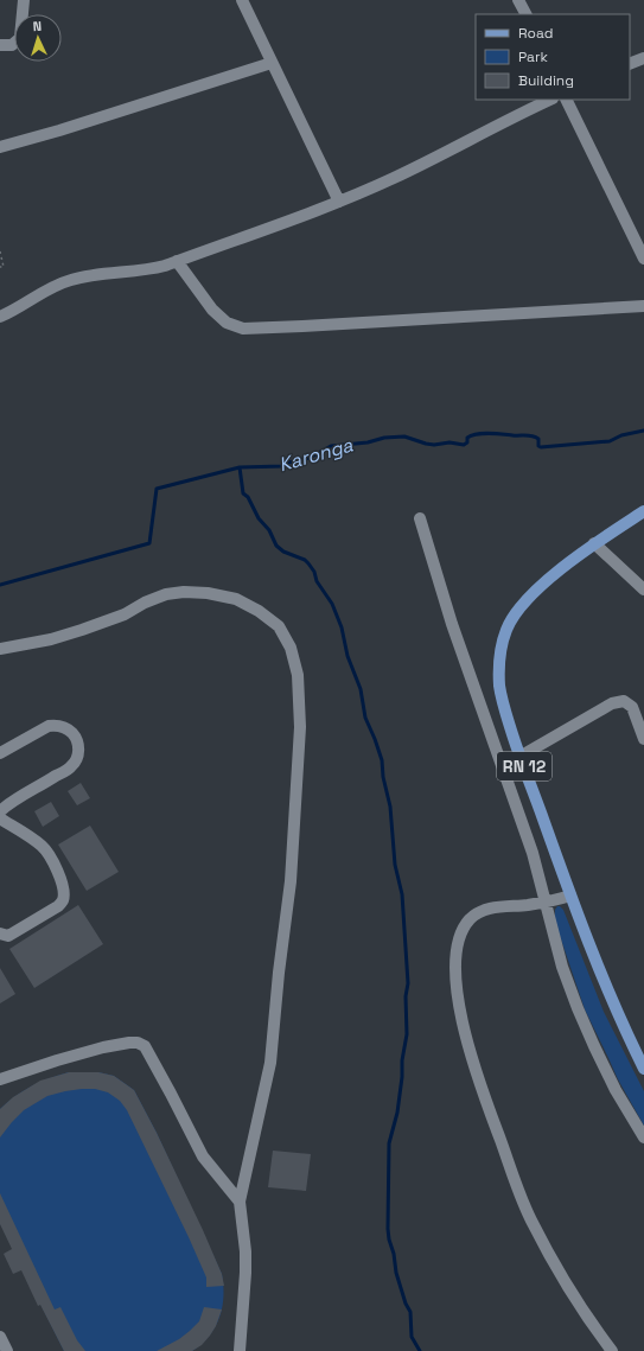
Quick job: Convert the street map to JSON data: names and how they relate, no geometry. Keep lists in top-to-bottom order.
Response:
{
  "streets": {
    "main road": ["RN 12"]
  },
  "water": ["Karonga"],
  "legend": ["Road", "Park", "Building"],
  "north": "top"
}
